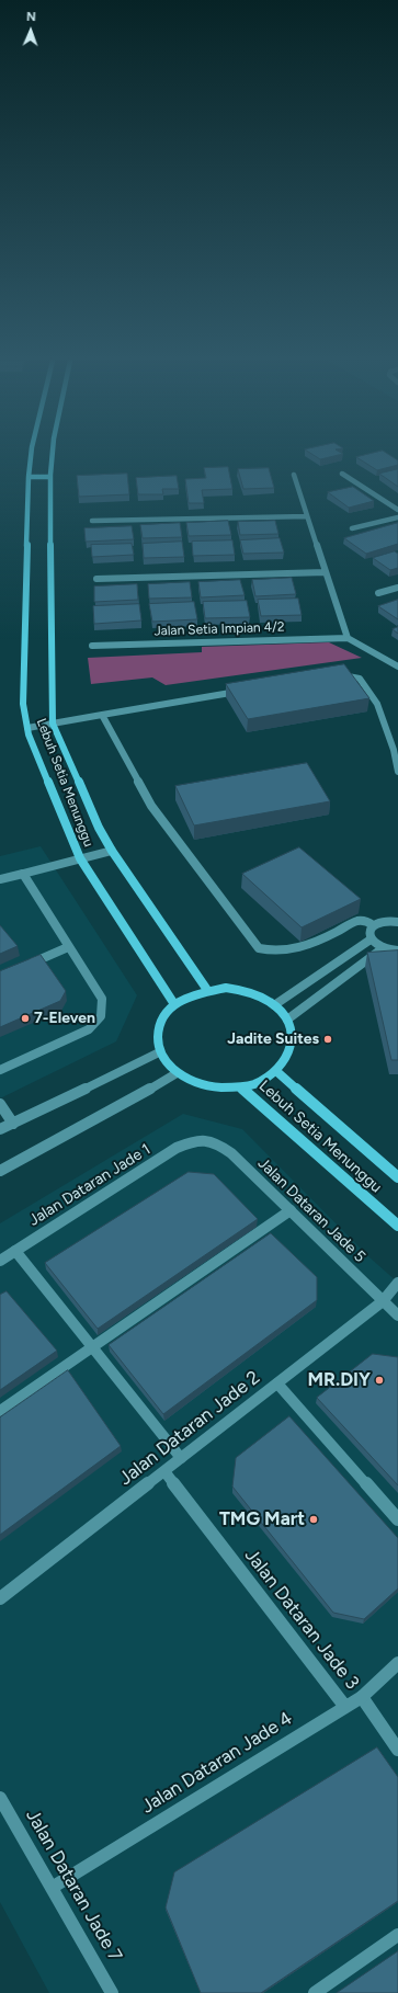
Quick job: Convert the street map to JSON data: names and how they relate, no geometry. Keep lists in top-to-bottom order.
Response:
{
  "streets": {
    "street": [
      "Jalan Setia Impian 4/2",
      "Lebuh Setia Menunggu",
      "Jalan Dataran Jade 1",
      "Jalan Dataran Jade 5",
      "Jalan Dataran Jade 2",
      "Jalan Dataran Jade 3",
      "Jalan Dataran Jade 4",
      "Jalan Dataran Jade 7"
    ]
  },
  "crossings": [
    ["Jalan Dataran Jade 1", "Jalan Dataran Jade 5"],
    ["Jalan Dataran Jade 5", "Jalan Dataran Jade 2"],
    ["Jalan Dataran Jade 2", "Jalan Dataran Jade 3"],
    ["Jalan Dataran Jade 3", "Jalan Dataran Jade 4"],
    ["Jalan Dataran Jade 4", "Jalan Dataran Jade 7"]
  ],
  "places": [
    "7-Eleven",
    "Jadite Suites",
    "MR.DIY",
    "TMG Mart"
  ],
  "north": "top"
}
